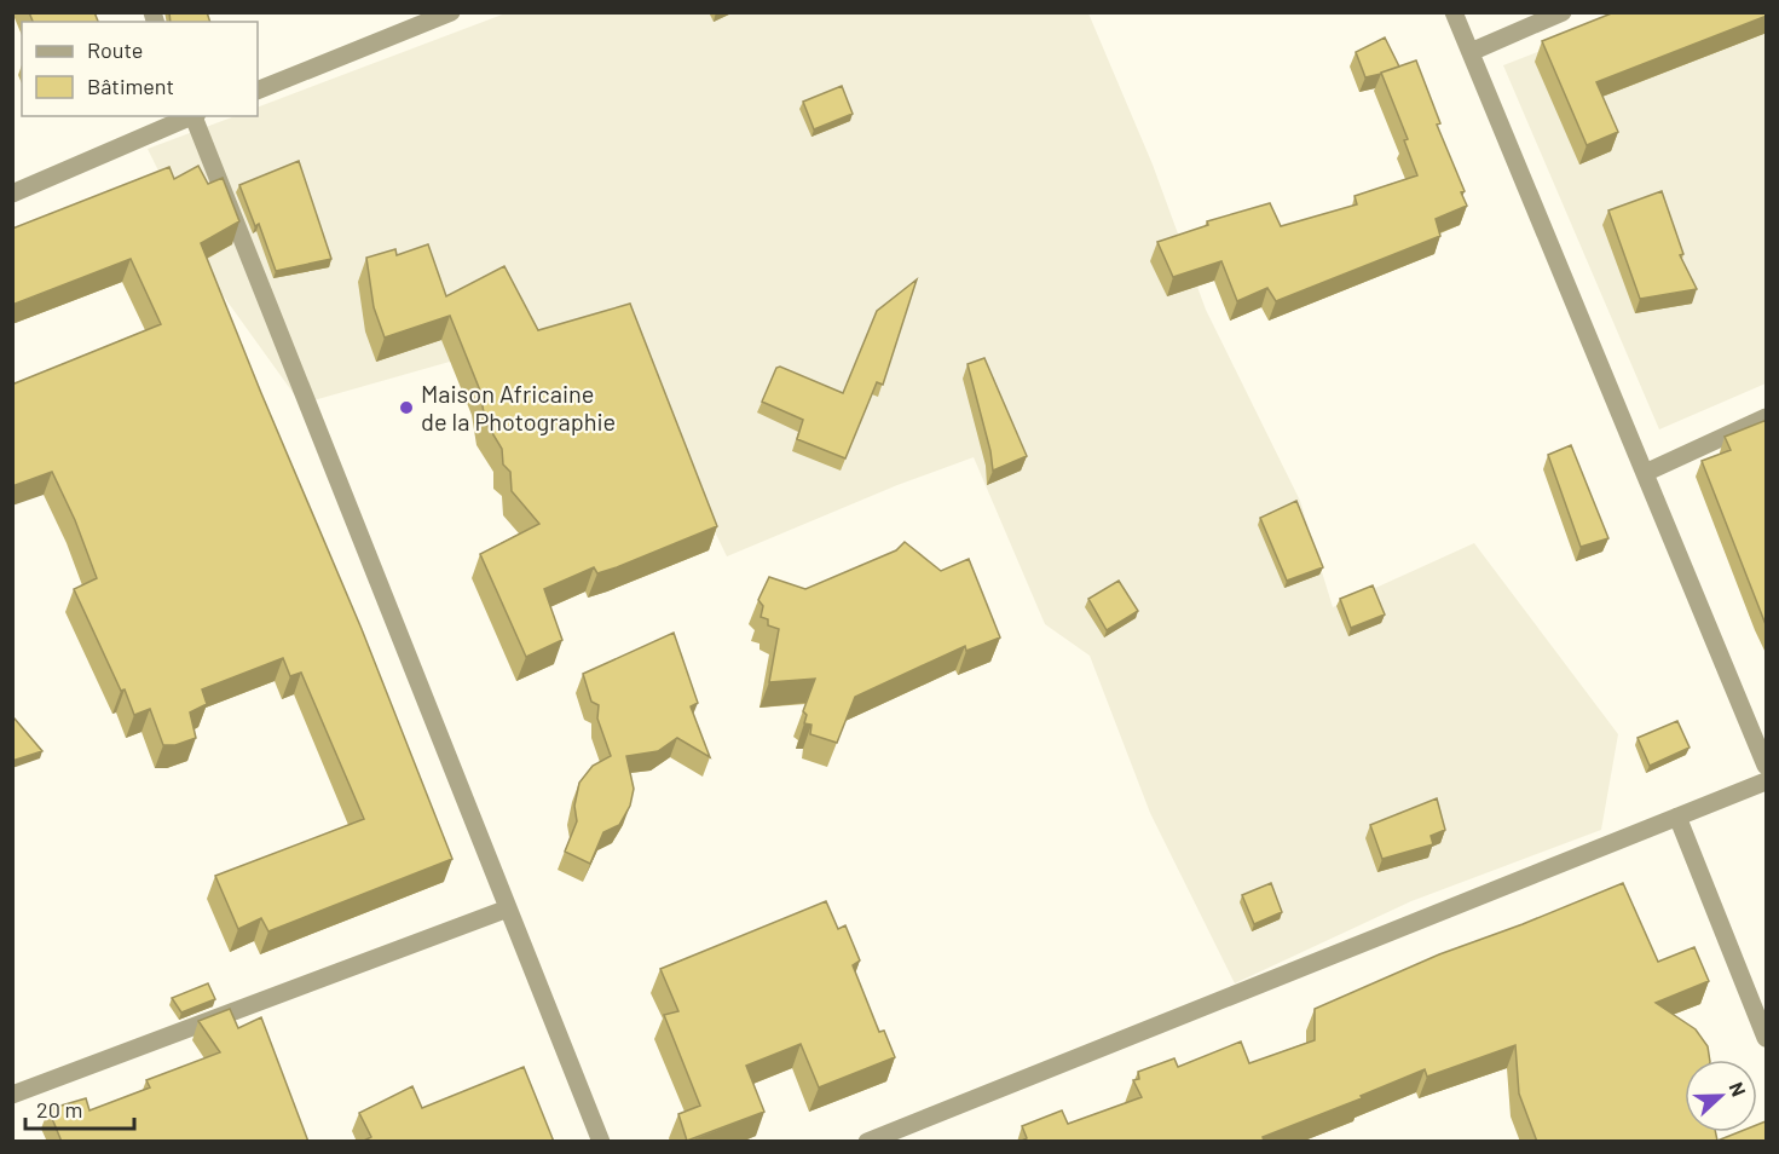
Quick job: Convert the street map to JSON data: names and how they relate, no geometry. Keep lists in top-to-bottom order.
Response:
{
  "places": ["Maison Africaine de la Photographie"],
  "legend": ["Route", "Bâtiment"],
  "scale_bar": "20 m",
  "north": "right"
}
